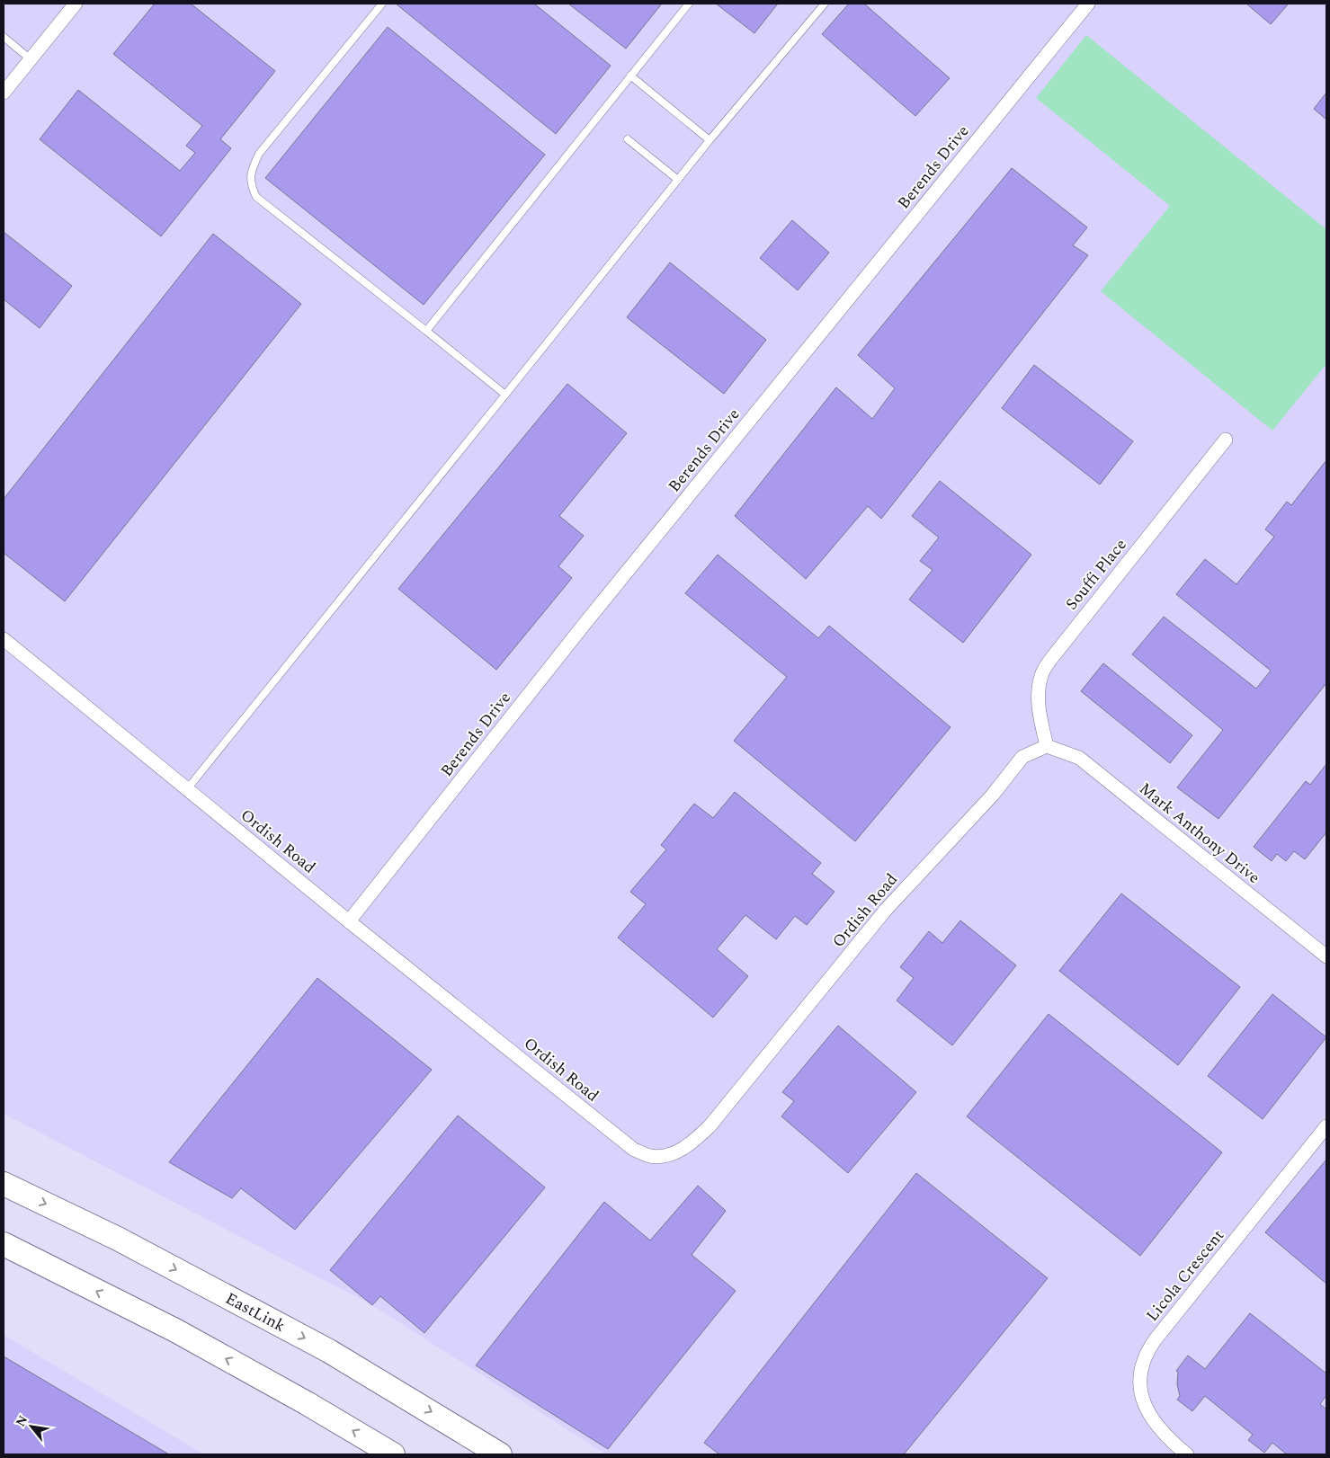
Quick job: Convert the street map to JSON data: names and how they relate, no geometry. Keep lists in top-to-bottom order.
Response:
{
  "streets": {
    "highway": ["EastLink"],
    "street": [
      "Berends Drive",
      "Souffi Place",
      "Mark Anthony Drive",
      "Ordish Road",
      "Licola Crescent"
    ]
  },
  "crossings": [
    ["Berends Drive", "Ordish Road"],
    ["Souffi Place", "Mark Anthony Drive"],
    ["Souffi Place", "Ordish Road"],
    ["Mark Anthony Drive", "Ordish Road"]
  ],
  "north": "top left"
}
